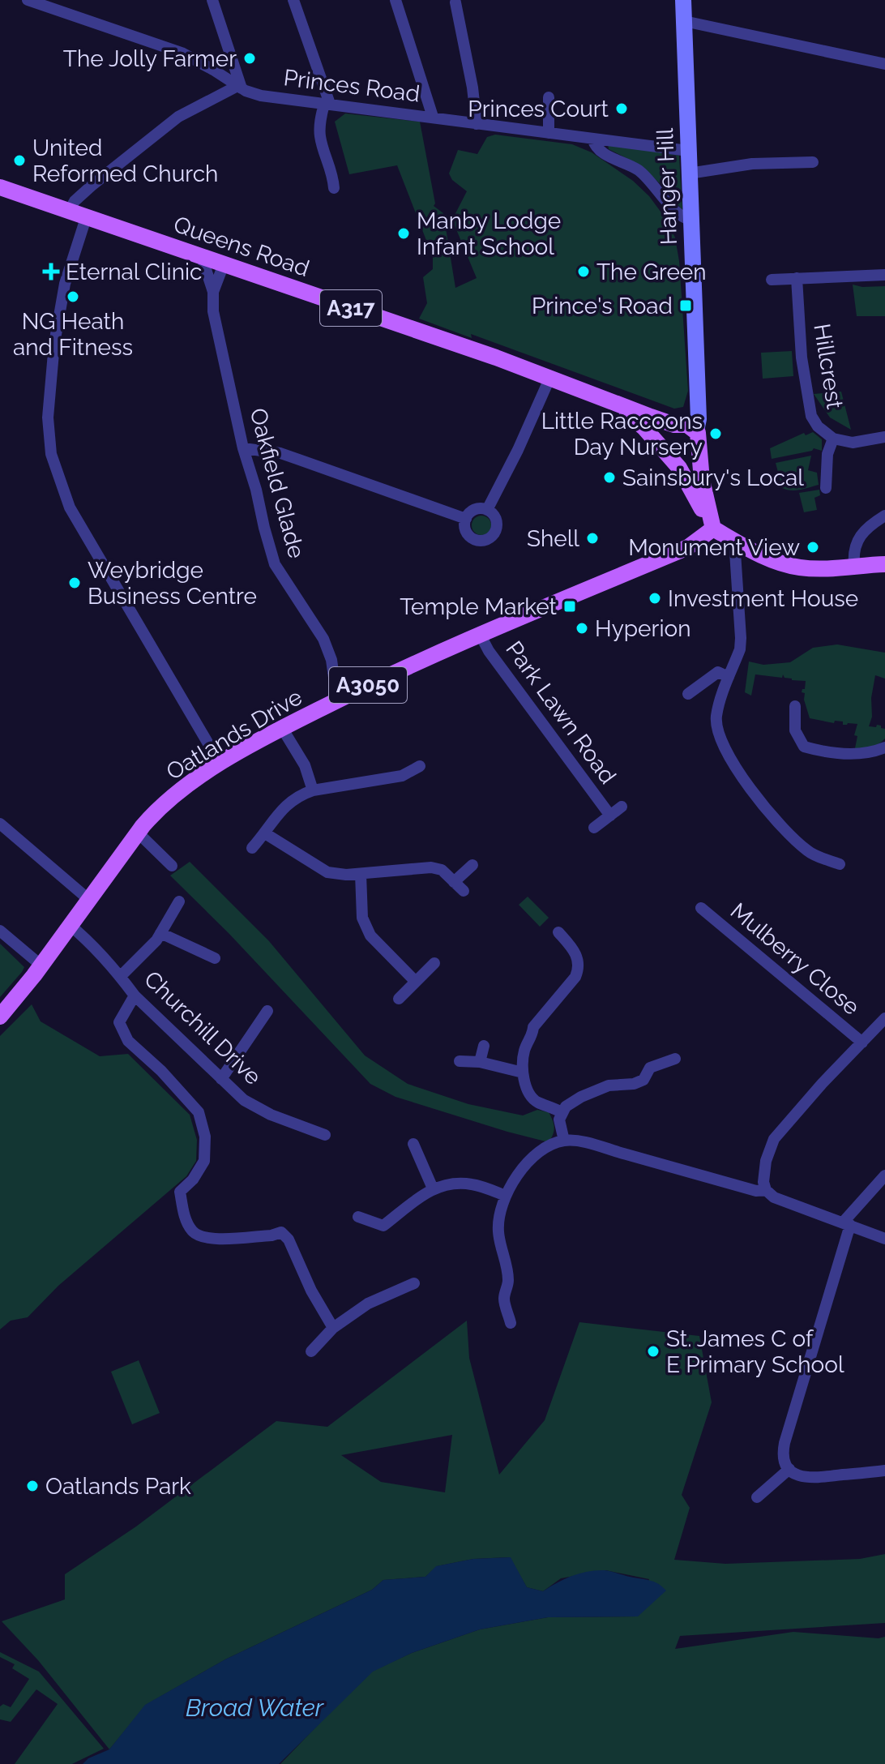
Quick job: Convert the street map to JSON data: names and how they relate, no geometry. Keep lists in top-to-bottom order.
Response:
{
  "streets": {
    "main road": [
      "Hanger Hill",
      "Queens Road",
      "A317",
      "A3050",
      "Oatlands Drive"
    ],
    "street": [
      "Princes Road",
      "Hillcrest",
      "Oakfield Glade",
      "Park Lawn Road",
      "Mulberry Close",
      "Churchill Drive"
    ]
  },
  "crossings": [
    ["Princes Road", "Hanger Hill"],
    ["Hanger Hill", "Queens Road"],
    ["Hanger Hill", "Oatlands Drive"],
    ["Queens Road", "Oakfield Glade"],
    ["Queens Road", "Oatlands Drive"],
    ["Oakfield Glade", "Oatlands Drive"],
    ["Park Lawn Road", "Oatlands Drive"],
    ["Oatlands Drive", "Churchill Drive"]
  ],
  "water": ["Broad Water"],
  "places": {
    "other": [
      "The Jolly Farmer",
      "Princes Court",
      "United Reformed Church",
      "Manby Lodge Infant School",
      "The Green",
      "NG Heath and Fitness",
      "Little Raccoons Day Nursery",
      "Sainsbury's Local",
      "Shell",
      "Monument View",
      "Weybridge Business Centre",
      "Investment House",
      "Hyperion",
      "St. James C of E Primary School",
      "Oatlands Park"
    ],
    "health": ["Eternal Clinic"],
    "transit": ["Prince's Road", "Temple Market"]
  }
}
